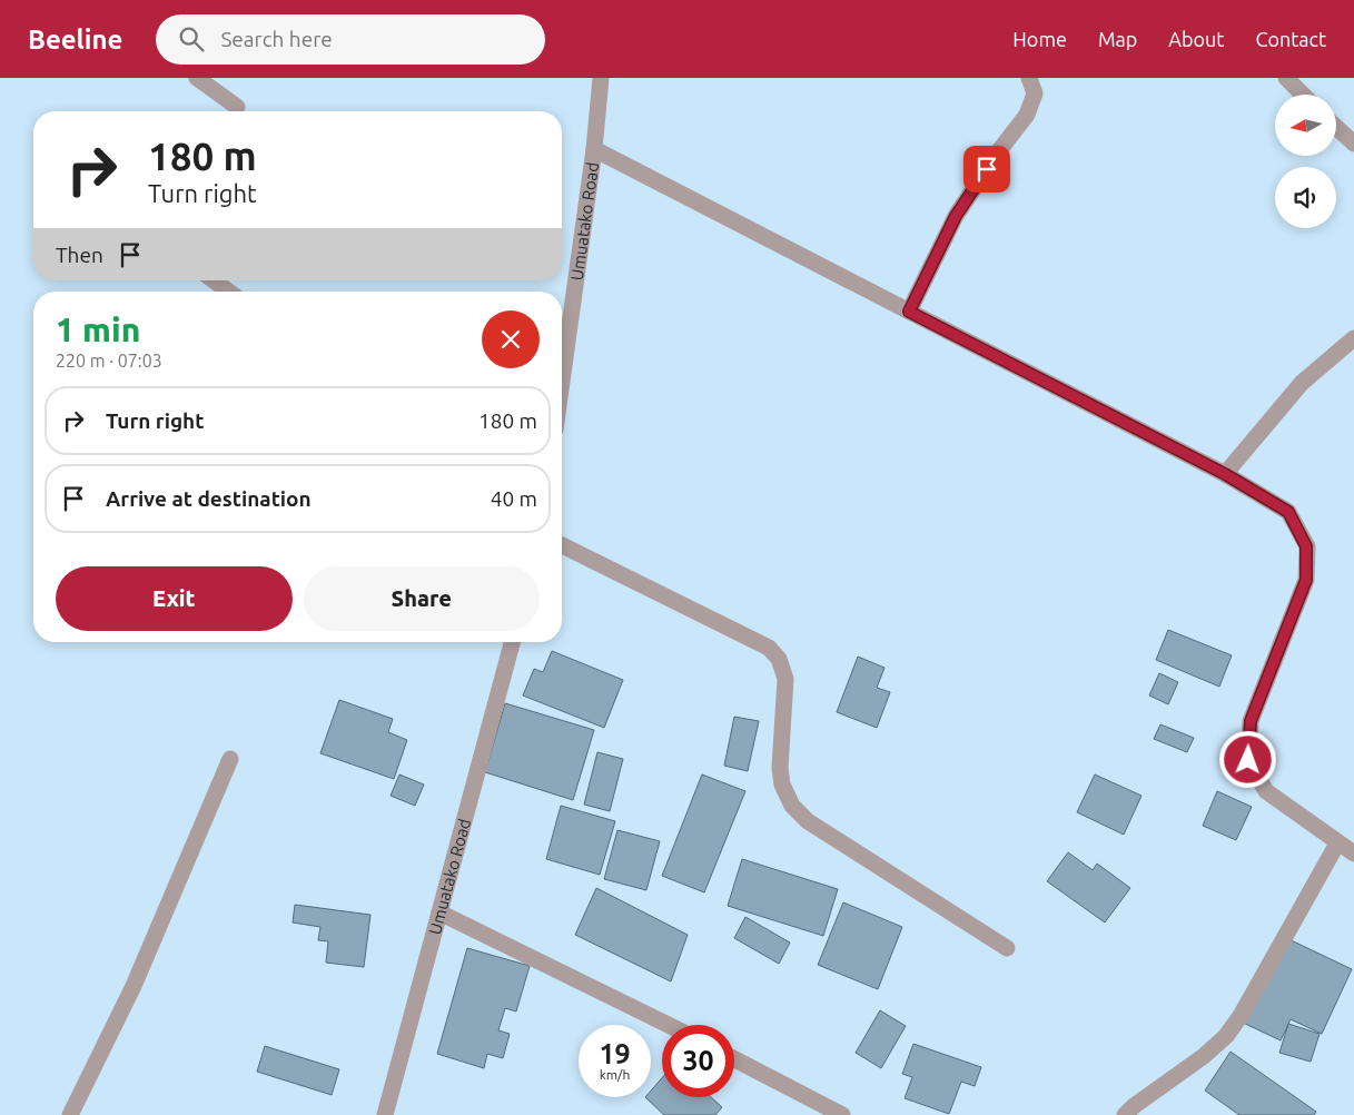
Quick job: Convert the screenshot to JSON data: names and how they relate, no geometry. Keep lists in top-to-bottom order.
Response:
{
  "streets": {
    "street": ["Umuatako Road"]
  },
  "north": "left",
  "page": {
    "header": "Beeline",
    "search": "Search here",
    "nav": [
      "Home",
      "Map",
      "About",
      "Contact"
    ],
    "turn": ["180 m", "Turn right"],
    "then": "Then",
    "heading": ["1 min", "220 m · 07:03"],
    "list": [
      {
        "name": "Turn right",
        "value": "180 m"
      },
      {
        "name": "Arrive at destination",
        "value": "40 m"
      }
    ],
    "buttons": ["Exit", "Share"],
    "speed": "19 km/h",
    "limit": "30"
  }
}
